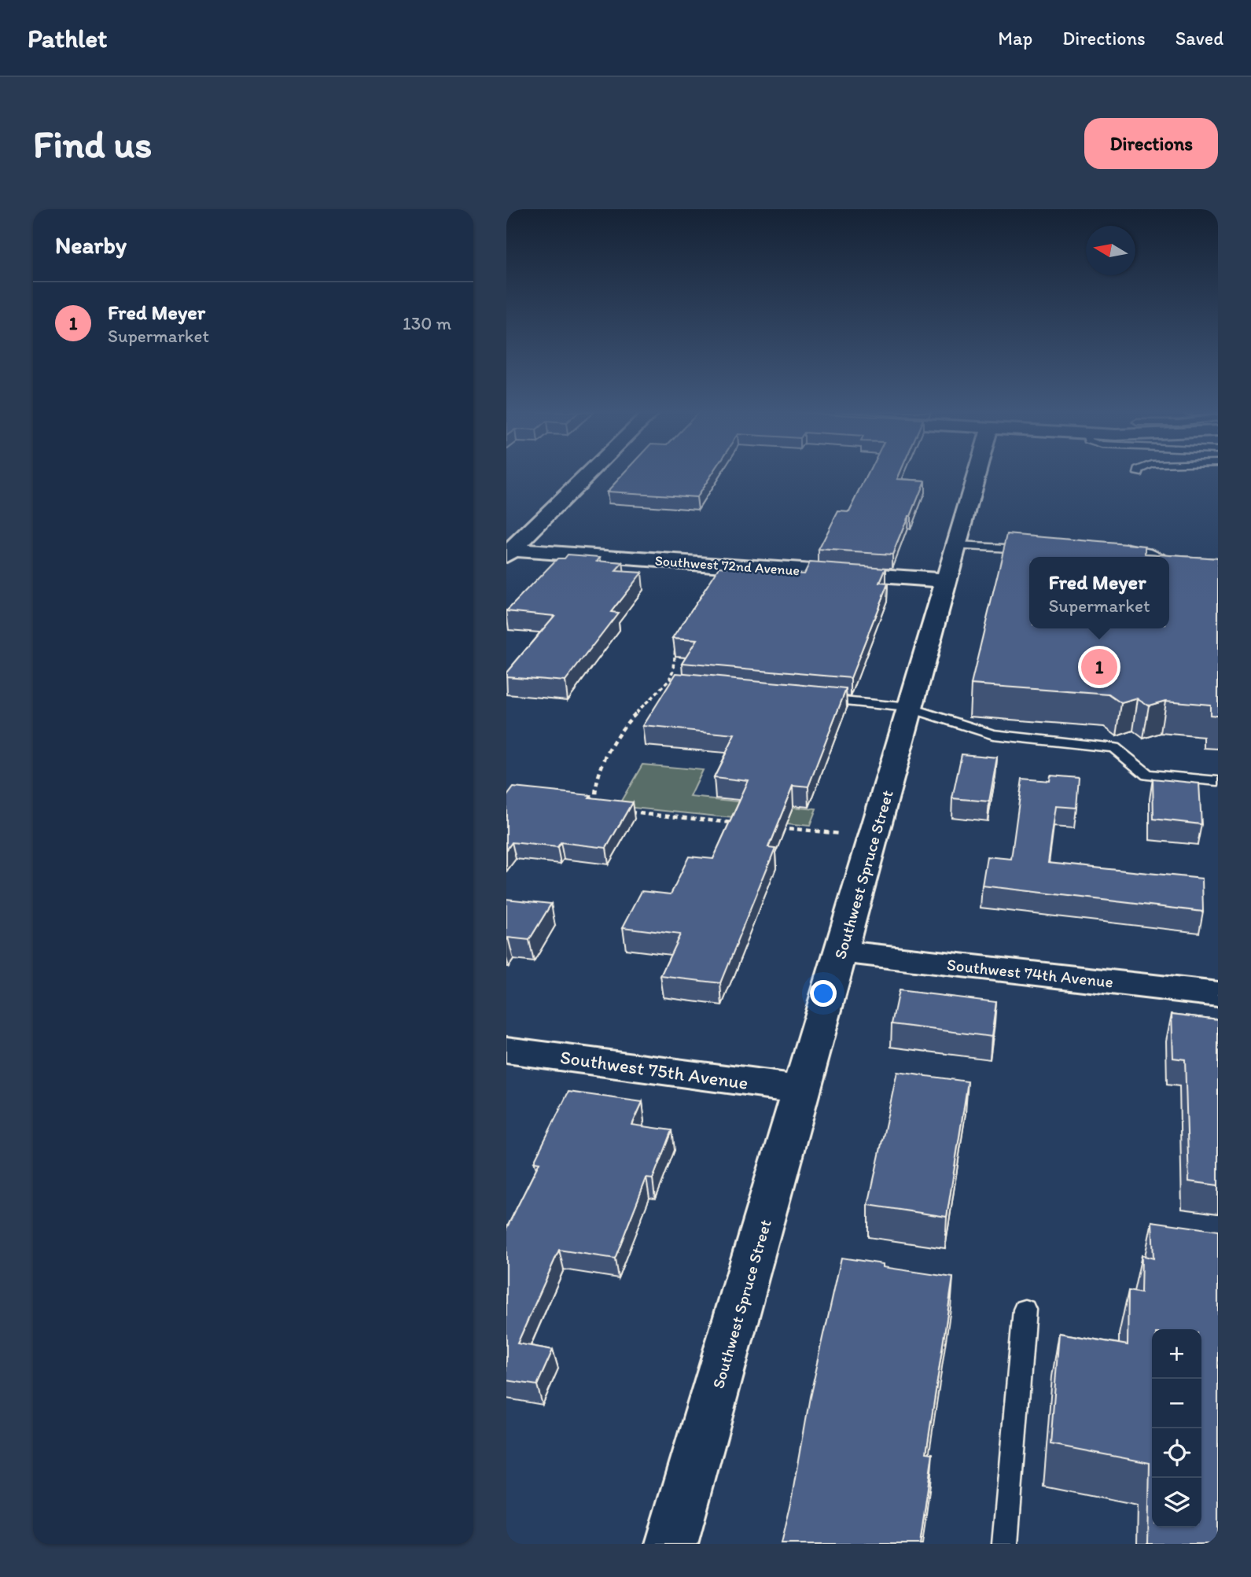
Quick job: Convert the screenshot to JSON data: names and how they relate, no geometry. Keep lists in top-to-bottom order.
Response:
{
  "streets": {
    "street": [
      "Southwest 72nd Avenue",
      "Southwest Spruce Street",
      "Southwest 74th Avenue",
      "Southwest 75th Avenue"
    ]
  },
  "crossings": [
    ["Southwest 72nd Avenue", "Southwest Spruce Street"],
    ["Southwest Spruce Street", "Southwest 74th Avenue"],
    ["Southwest Spruce Street", "Southwest 75th Avenue"]
  ],
  "north": "left",
  "page": {
    "header": "Pathlet",
    "nav": ["Map", "Directions", "Saved"],
    "buttons": "Directions",
    "title": "Find us",
    "heading": "Nearby",
    "list": [
      {
        "mark": "1",
        "name": "Fred Meyer",
        "note": "Supermarket",
        "value": "130 m"
      }
    ],
    "popup": ["Fred Meyer", "Supermarket"],
    "pins": "1",
    "map_buttons": ["+", "−"]
  }
}
